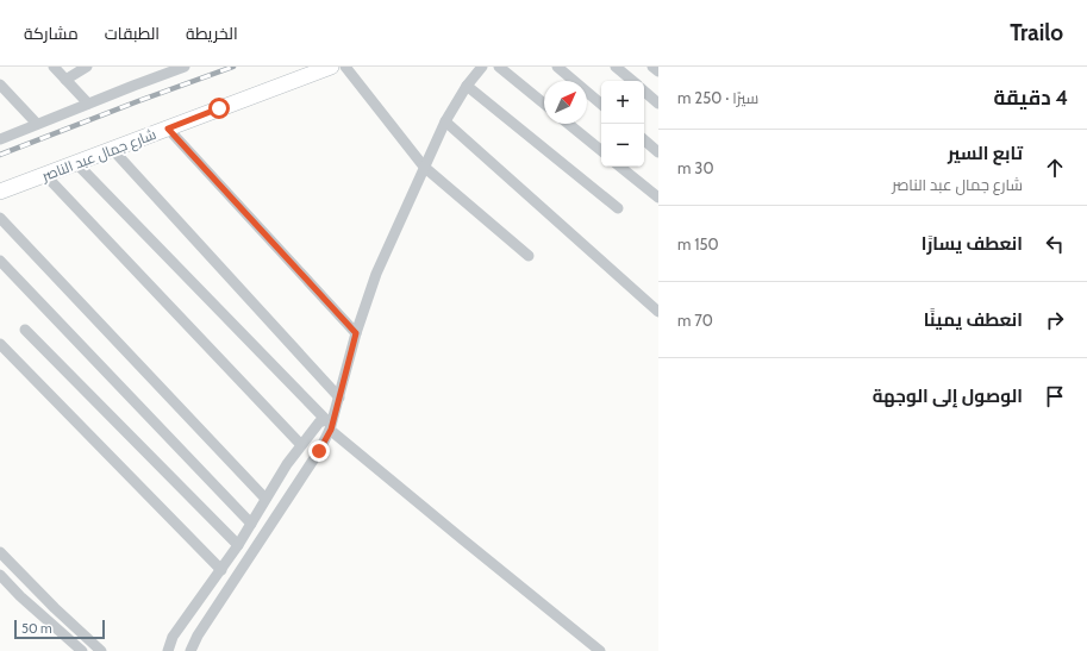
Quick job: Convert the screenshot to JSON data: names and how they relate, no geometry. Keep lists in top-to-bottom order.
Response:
{
  "streets": {
    "street": ["شارع جمال عبد الناصر"]
  },
  "scale_bar": "50 m",
  "north": "top right",
  "page": {
    "header": "Trailo",
    "nav": ["الخريطة", "الطبقات", "مشاركة"],
    "heading": ["4 دقيقة", "سيرًا · 250 m"],
    "map_buttons": ["+", "−"],
    "list": [
      ["تابع السير", "شارع جمال عبد الناصر", "30 m"],
      ["انعطف يسارًا", "150 m"],
      ["انعطف يمينًا", "70 m"],
      "الوصول إلى الوجهة"
    ],
    "scale": "50 m"
  }
}
